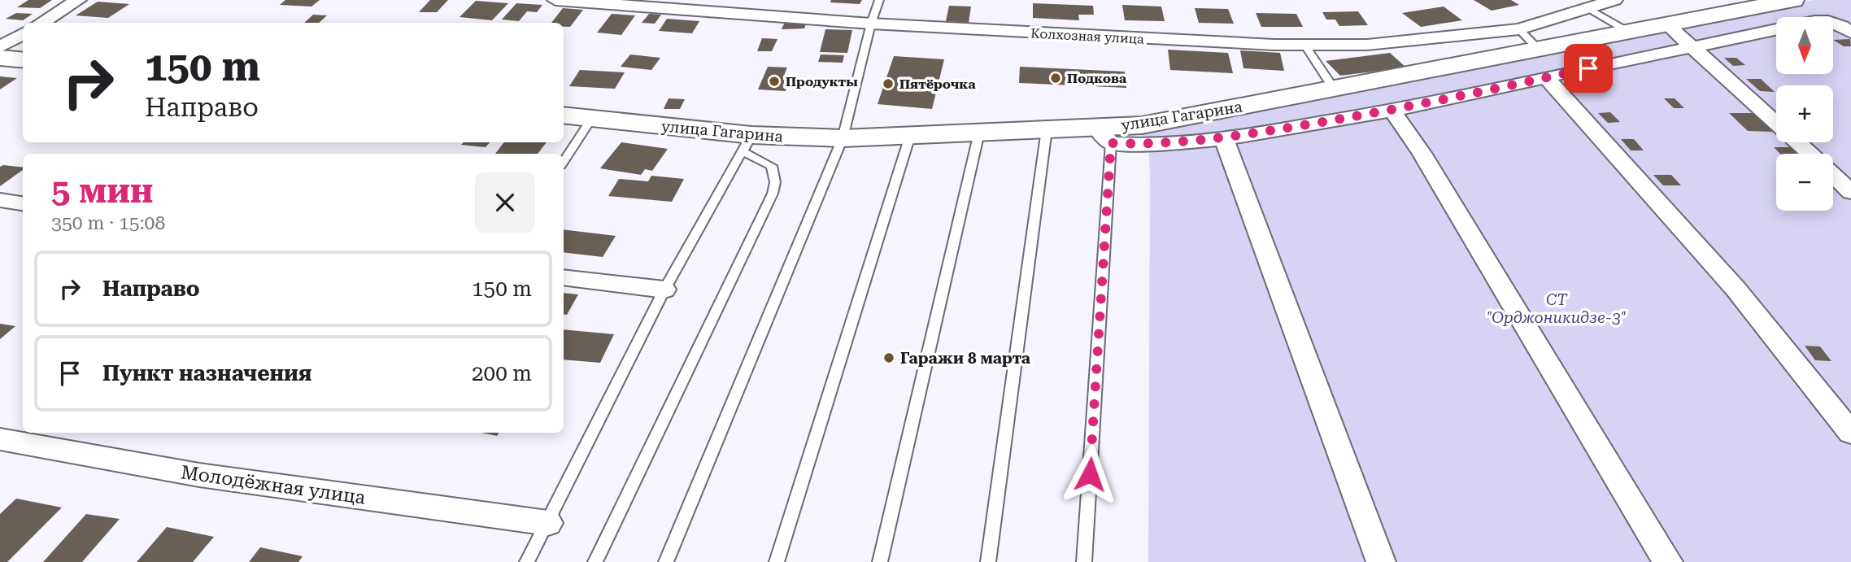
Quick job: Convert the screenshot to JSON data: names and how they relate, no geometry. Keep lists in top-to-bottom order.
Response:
{
  "streets": {
    "main road": ["улица Гагарина"],
    "street": ["Колхозная улица", "Молодёжная улица"]
  },
  "parks": ["СТ \"Орджоникидзе-3\""],
  "places": [
    "Подкова",
    "Продукты",
    "Пятёрочка",
    "Гаражи 8 марта"
  ],
  "north": "bottom",
  "page": {
    "map_buttons": ["+", "−"],
    "turn": ["150 m", "Направо"],
    "heading": ["5 мин", "350 m · 15:08"],
    "list": [
      {
        "name": "Направо",
        "value": "150 m"
      },
      {
        "name": "Пункт назначения",
        "value": "200 m"
      }
    ]
  }
}
